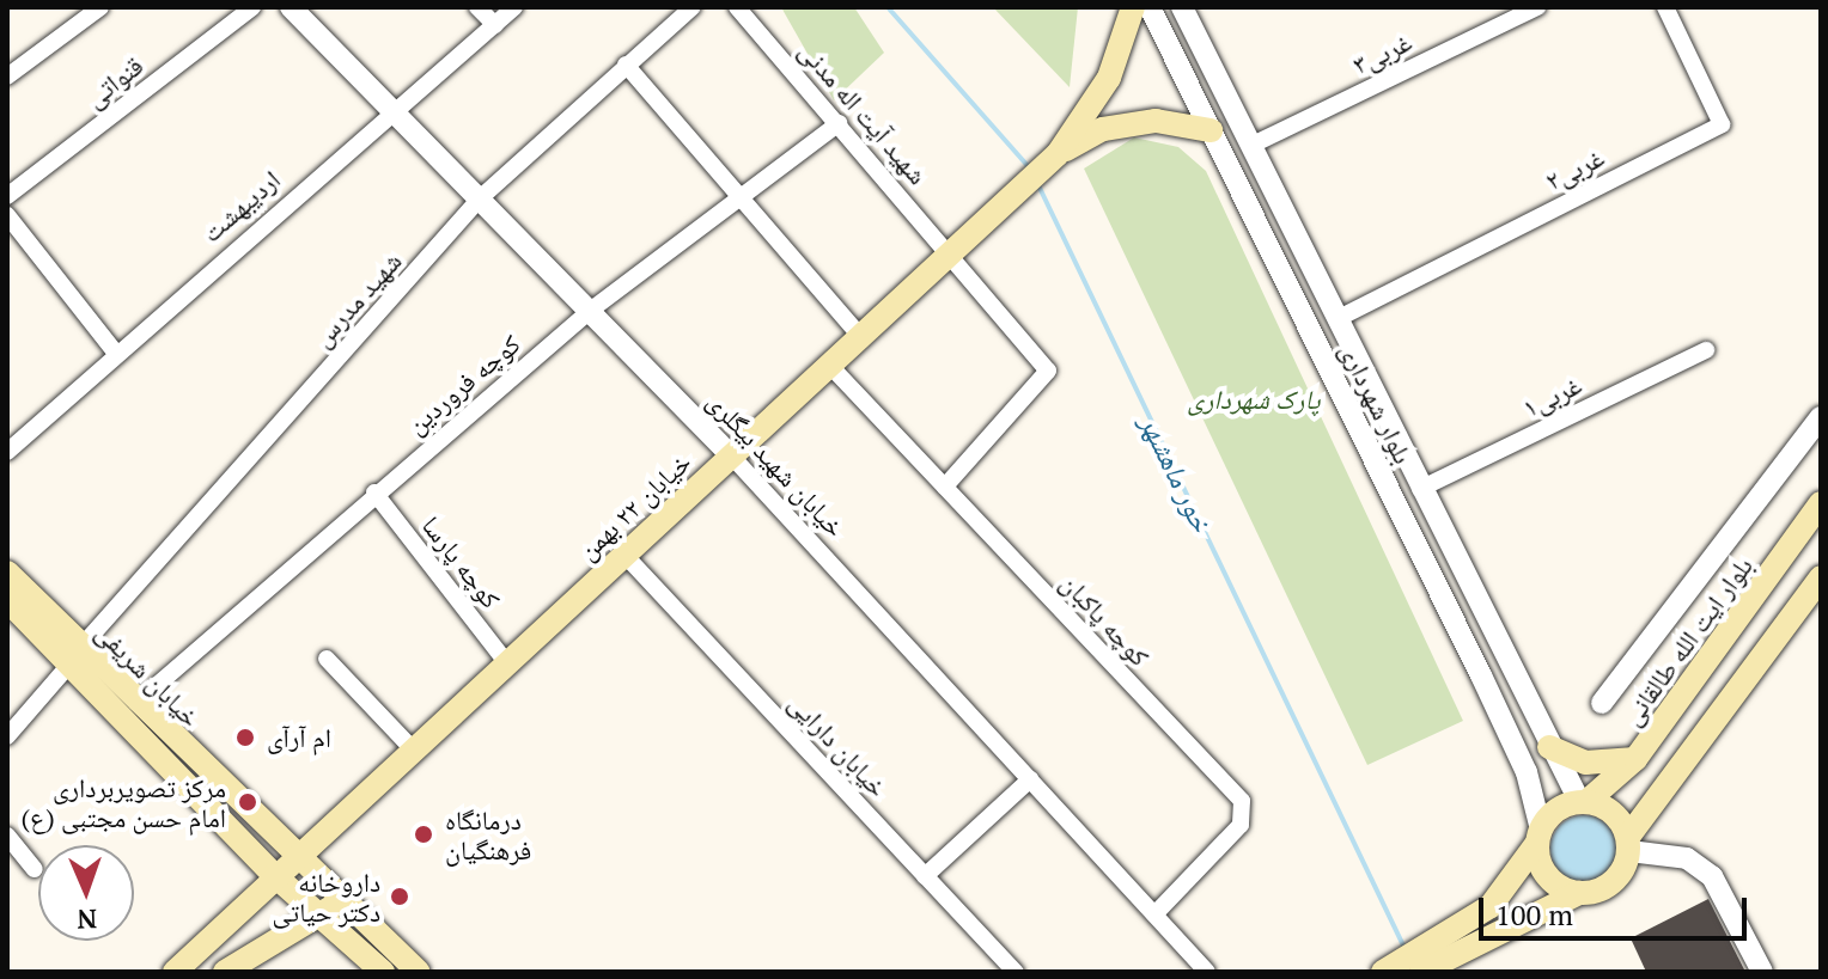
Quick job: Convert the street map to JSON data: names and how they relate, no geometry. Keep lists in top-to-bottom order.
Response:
{
  "streets": {
    "main road": ["خیابان ۲۲ بهمن", "بلوار ایت الله طالقانی", "خیابان شریفی"],
    "street": [
      "۳غربی",
      "قنواتی",
      "شهید آیت اله مدنی",
      "۲غربی",
      "اردیبهشت",
      "شهید مدرس",
      "کوچه فروردین",
      "۱غربی",
      "بلوار شهرداری",
      "خیابان شهید بیگلری",
      "کوچه پارسا",
      "کوچه پاکبان",
      "خیابان دارایی"
    ]
  },
  "crossings": [
    ["۳غربی", "بلوار شهرداری"],
    ["شهید آیت اله مدنی", "کوچه فروردین"],
    ["شهید آیت اله مدنی", "خیابان ۲۲ بهمن"],
    ["شهید آیت اله مدنی", "کوچه پاکبان"],
    ["۲غربی", "بلوار شهرداری"],
    ["اردیبهشت", "خیابان شهید بیگلری"],
    ["شهید مدرس", "خیابان شهید بیگلری"],
    ["شهید مدرس", "خیابان شریفی"],
    ["کوچه فروردین", "خیابان شهید بیگلری"],
    ["کوچه فروردین", "کوچه پارسا"],
    ["کوچه فروردین", "خیابان شریفی"],
    ["۱غربی", "بلوار شهرداری"],
    ["بلوار شهرداری", "بلوار ایت الله طالقانی"],
    ["خیابان شهید بیگلری", "خیابان ۲۲ بهمن"],
    ["خیابان شهید بیگلری", "کوچه پاکبان"],
    ["خیابان ۲۲ بهمن", "کوچه پارسا"],
    ["خیابان ۲۲ بهمن", "کوچه پاکبان"],
    ["خیابان ۲۲ بهمن", "خیابان شریفی"],
    ["خیابان ۲۲ بهمن", "خیابان دارایی"]
  ],
  "water": ["خور ماهشهر"],
  "parks": ["پارک شهرداری"],
  "places": [
    "ام آرآی",
    "مرکز تصویربرداری امام حسن مجتبی (ع)",
    "درمانگاه فرهنگیان",
    "داروخانه دکتر حیاتی"
  ],
  "scale_bar": "100 m",
  "north": "bottom"
}
